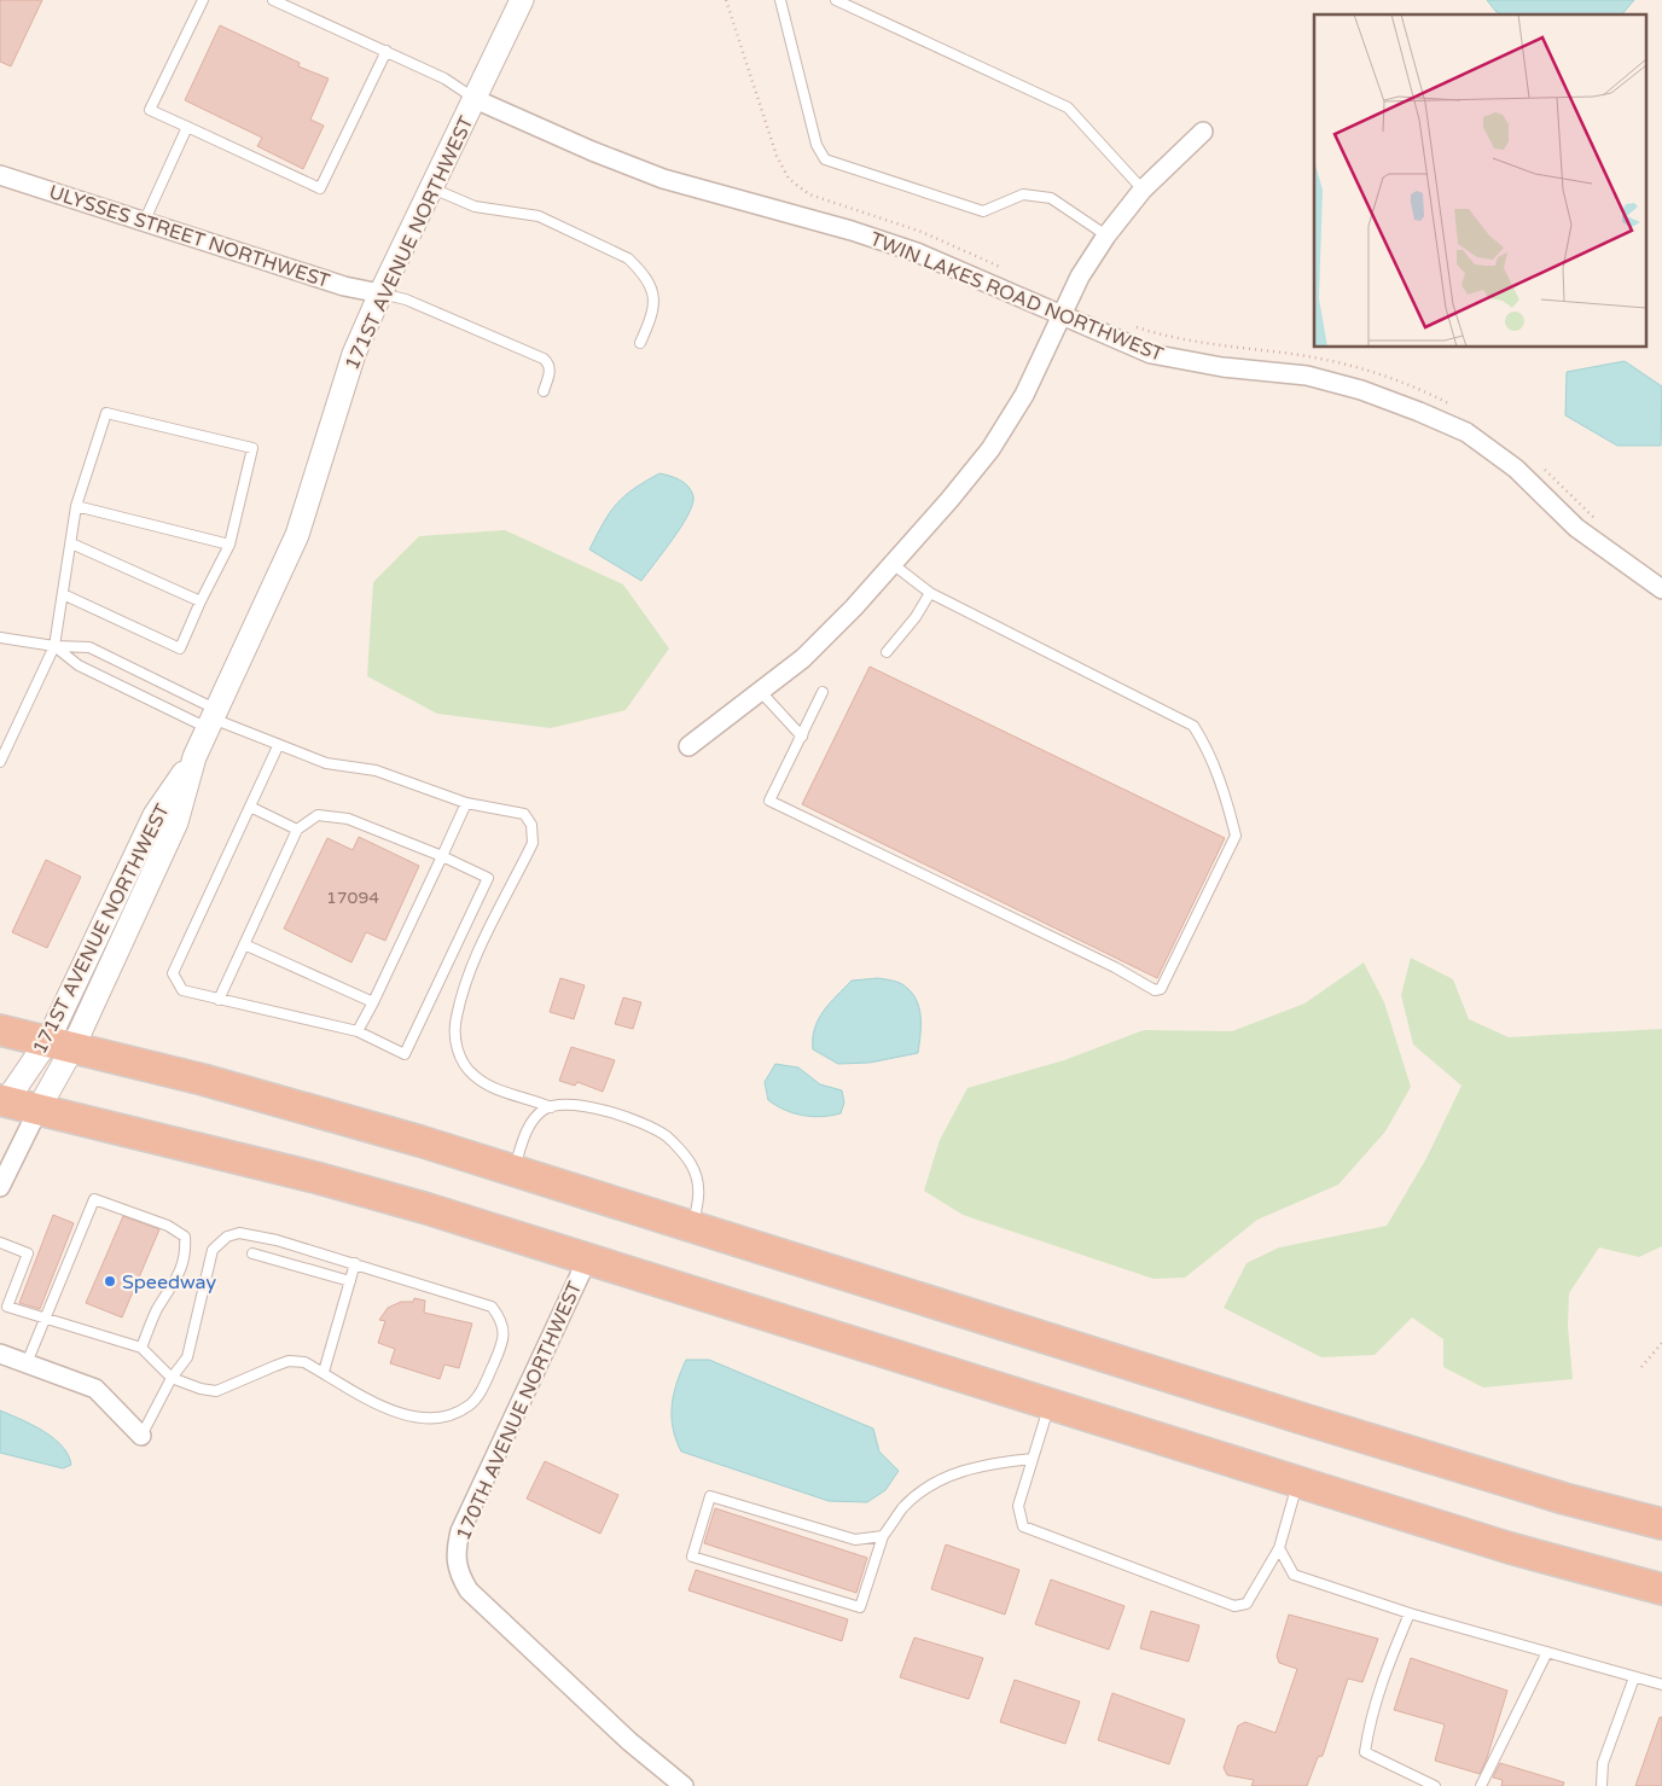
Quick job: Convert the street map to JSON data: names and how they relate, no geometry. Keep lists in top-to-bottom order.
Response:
{
  "streets": {
    "street": [
      "ULYSSES STREET NORTHWEST",
      "171ST AVENUE NORTHWEST",
      "TWIN LAKES ROAD NORTHWEST",
      "170TH AVENUE NORTHWEST"
    ]
  },
  "crossings": [
    ["ULYSSES STREET NORTHWEST", "171ST AVENUE NORTHWEST"],
    ["171ST AVENUE NORTHWEST", "TWIN LAKES ROAD NORTHWEST"]
  ],
  "places": ["Speedway"],
  "house_numbers": ["17094"]
}
